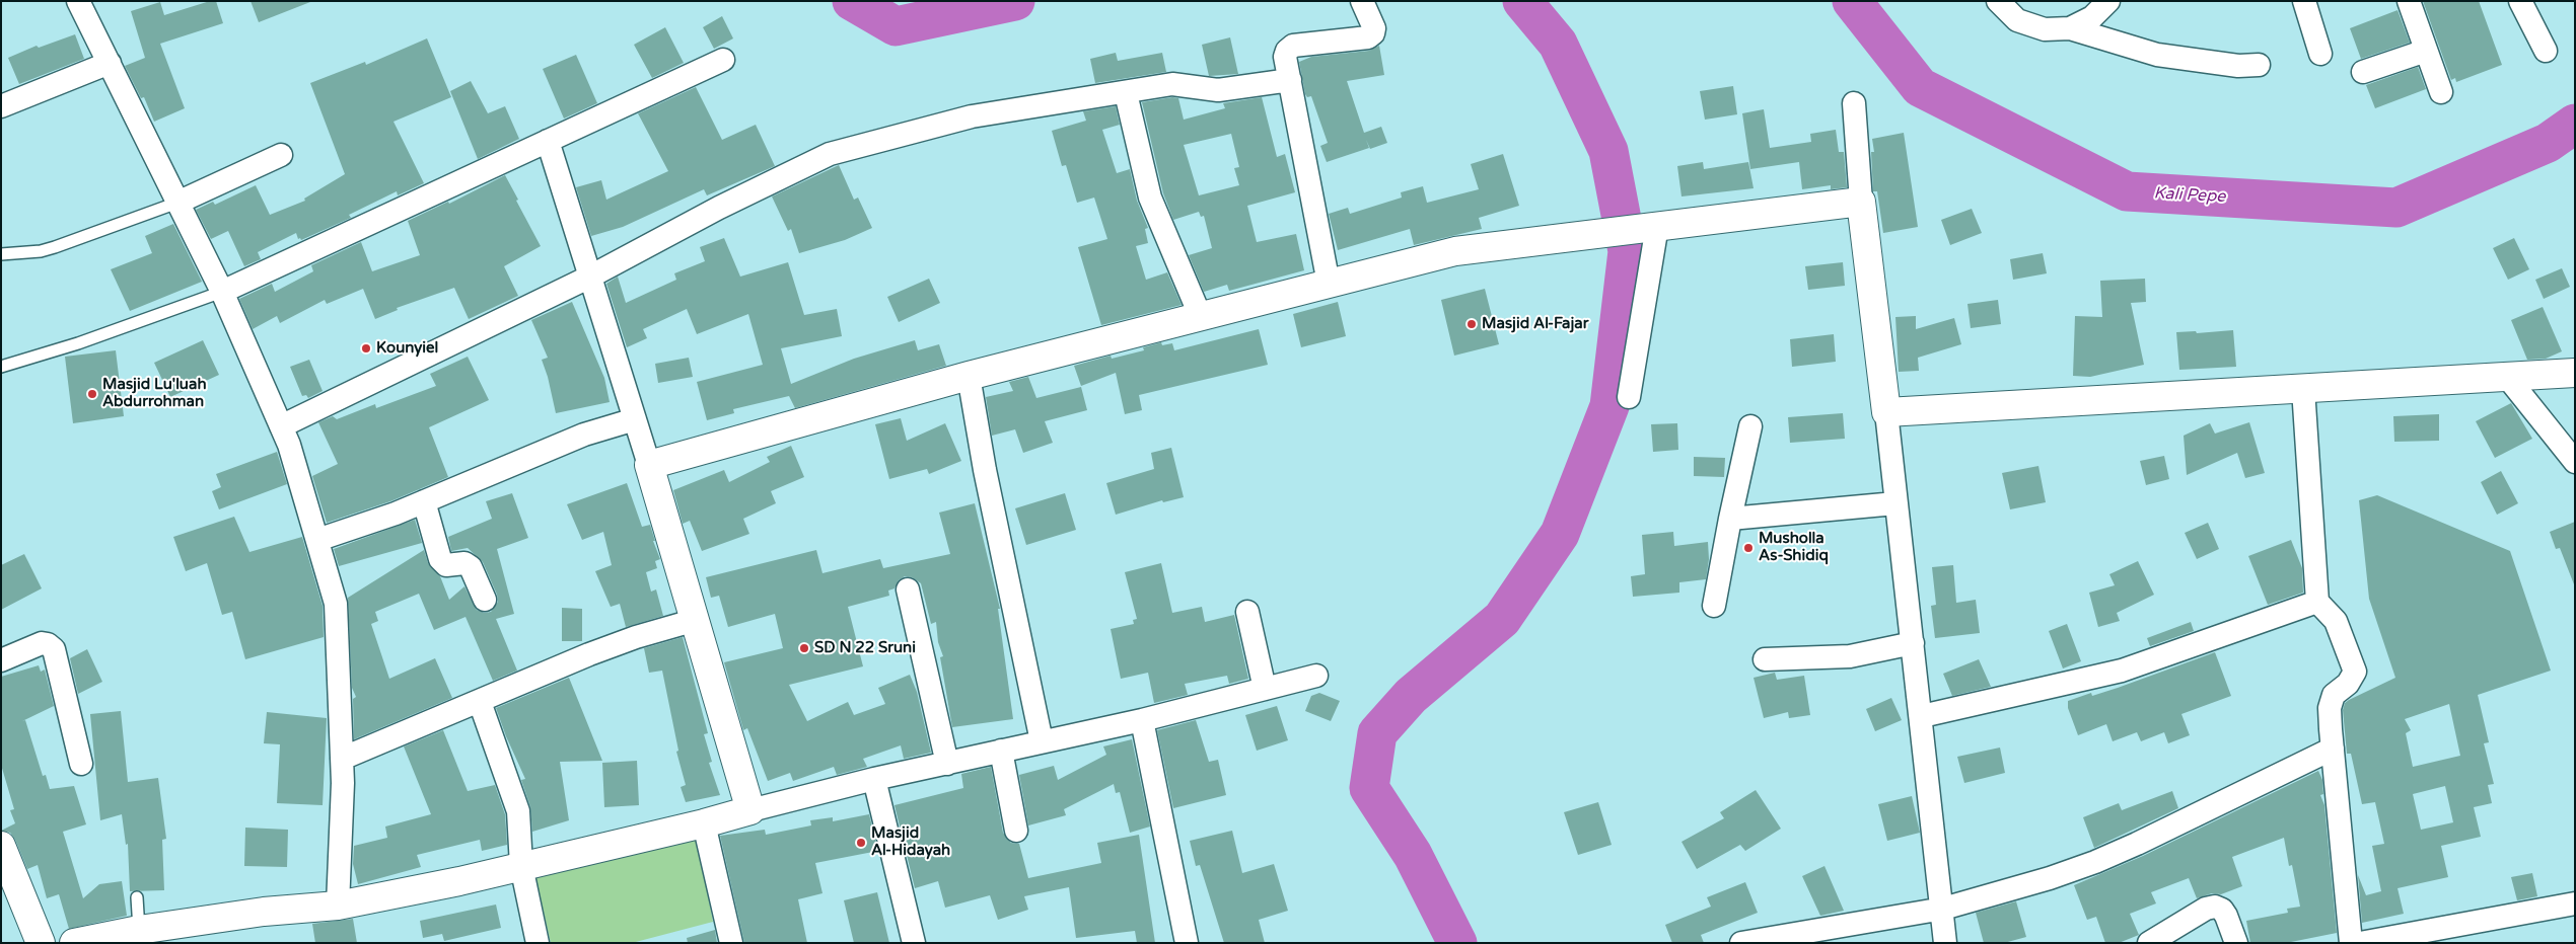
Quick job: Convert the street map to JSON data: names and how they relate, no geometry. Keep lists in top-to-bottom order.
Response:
{
  "water": ["Kali Pepe"],
  "places": [
    "Masjid Al-Fajar",
    "Kounyiel",
    "Masjid Lu'luah Abdurrohman",
    "Musholla As-Shidiq",
    "SD N 22 Sruni",
    "Masjid Al-Hidayah"
  ]
}
